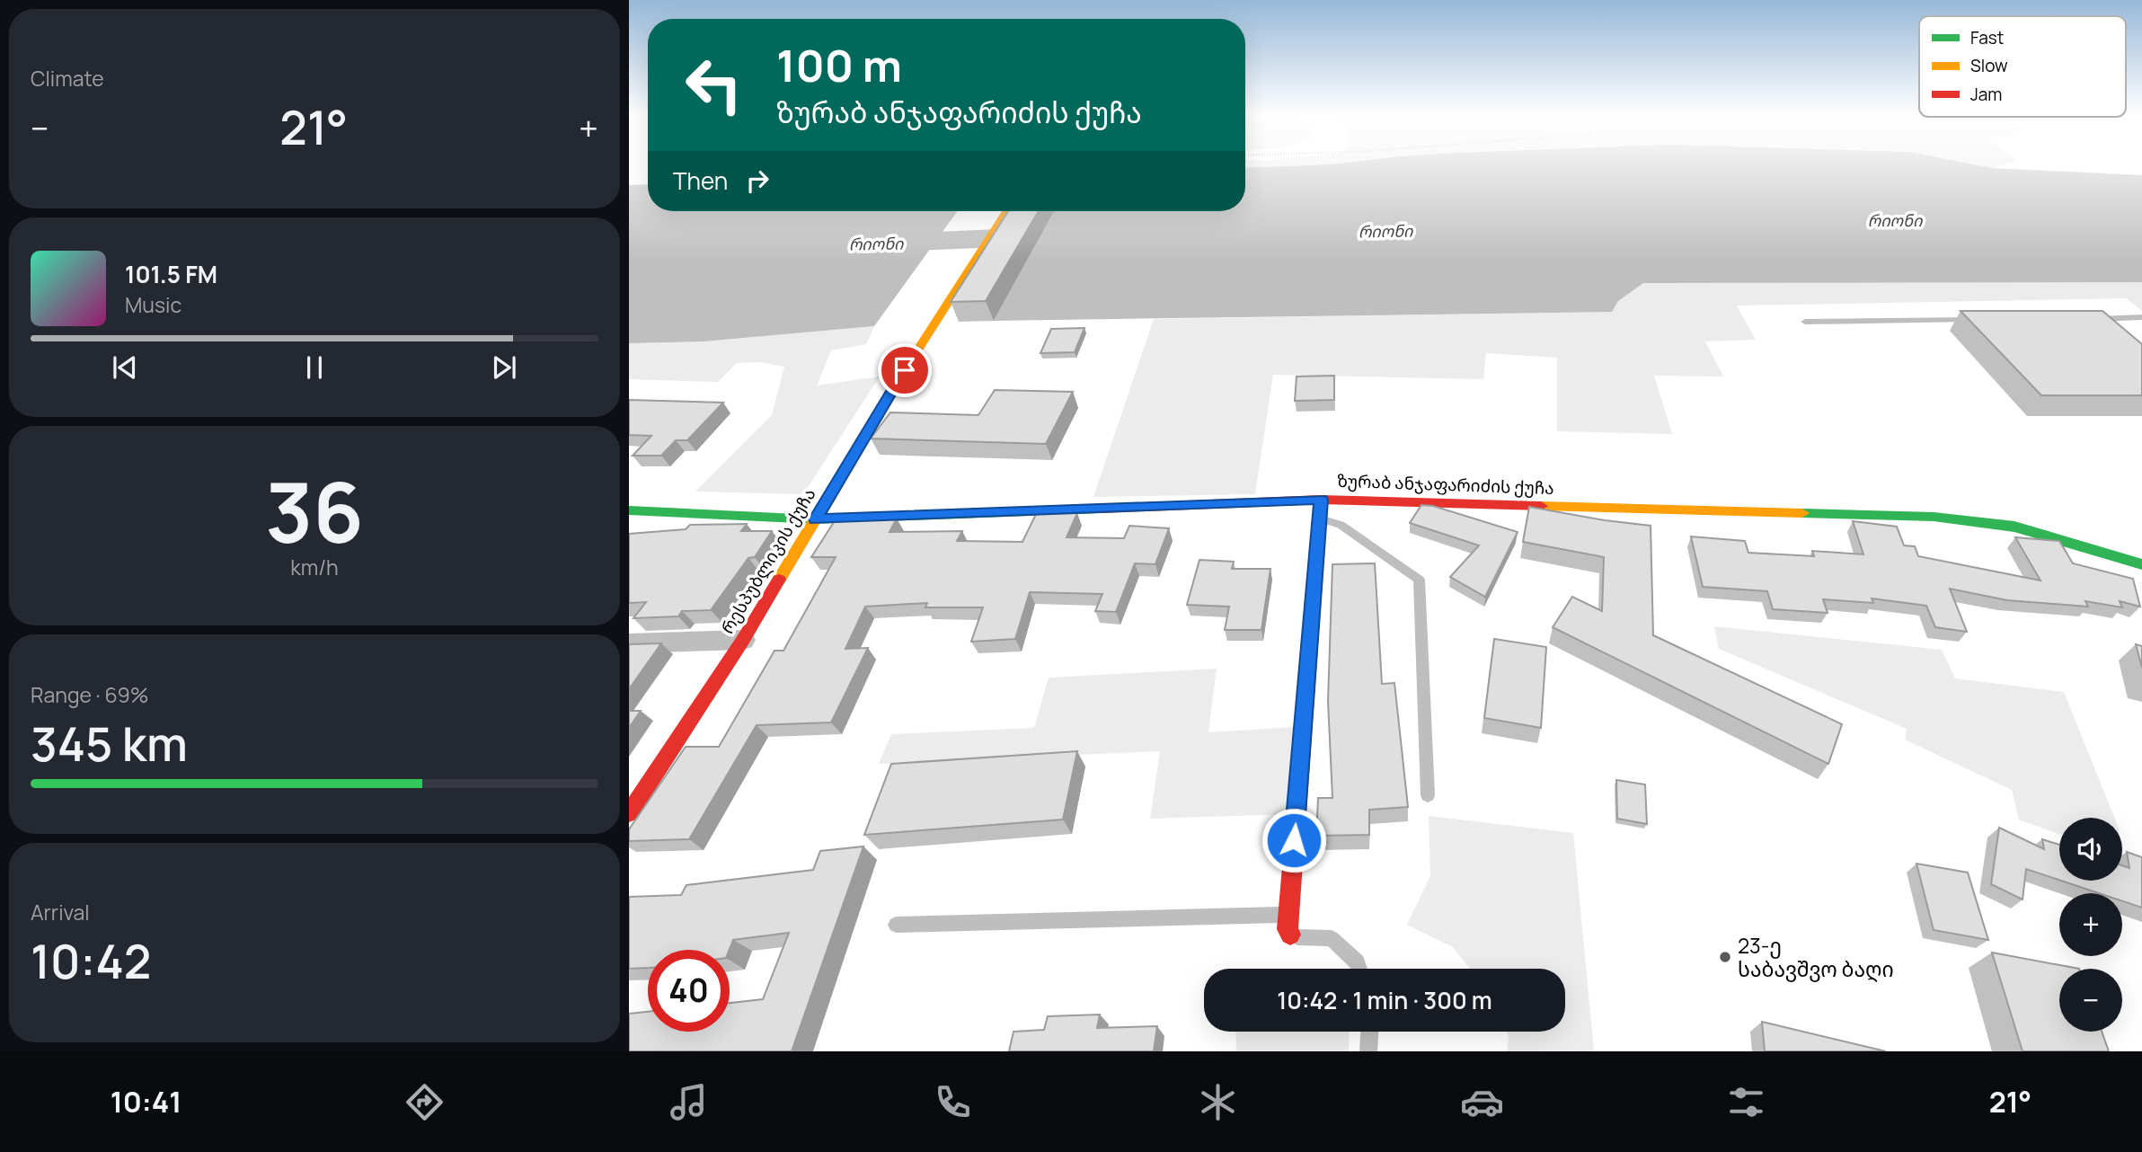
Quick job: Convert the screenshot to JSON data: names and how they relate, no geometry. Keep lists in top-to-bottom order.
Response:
{
  "streets": {
    "street": ["ზურაბ ანჯაფარიძის ქუჩა", "რესპუბლიკის ქუჩა"]
  },
  "crossings": [
    ["ზურაბ ანჯაფარიძის ქუჩა", "რესპუბლიკის ქუჩა"]
  ],
  "water": ["რიონი"],
  "places": ["23-ე საბავშვო ბაღი"],
  "legend": ["Fast", "Slow", "Jam"],
  "page": {
    "tile": [
      "Climate",
      ["36", "km/h"],
      ["Range · 69%", "345 km"],
      ["Arrival", "10:42"]
    ],
    "turn": ["100 m", "ზურაბ ანჯაფარიძის ქუჩა"],
    "heat": ["−", "21°", "+"],
    "then": "Then",
    "song": ["101.5 FM", "Music"],
    "map_buttons": ["+", "−"],
    "limit": "40",
    "trip": "10:42 · 1 min · 300 m",
    "tabs": ["10:41", "21°"]
  }
}
